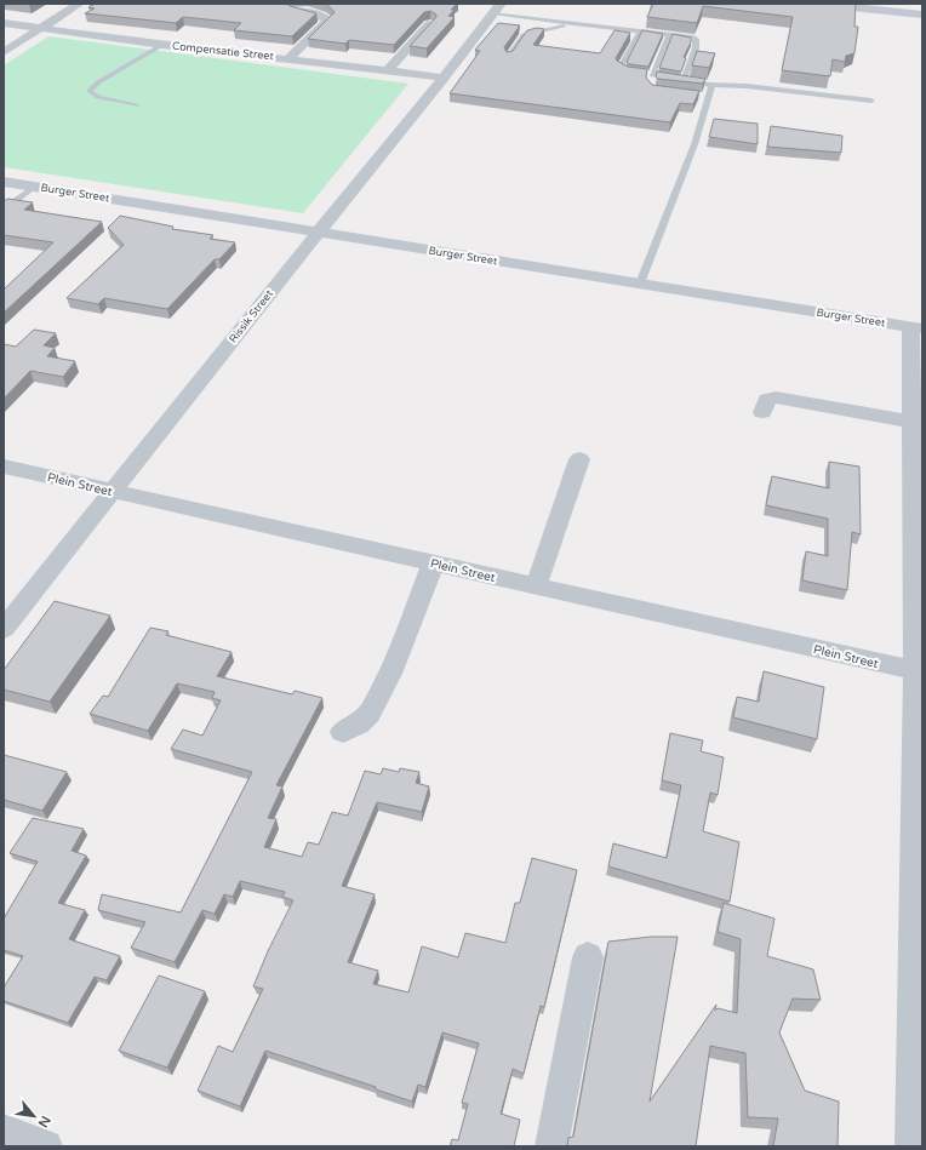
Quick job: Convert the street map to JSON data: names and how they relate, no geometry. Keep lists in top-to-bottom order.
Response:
{
  "streets": {
    "street": [
      "Compensatie Street",
      "Burger Street",
      "Rissik Street",
      "Plein Street"
    ]
  },
  "crossings": [
    ["Compensatie Street", "Rissik Street"],
    ["Burger Street", "Rissik Street"],
    ["Rissik Street", "Plein Street"]
  ],
  "north": "bottom right"
}
